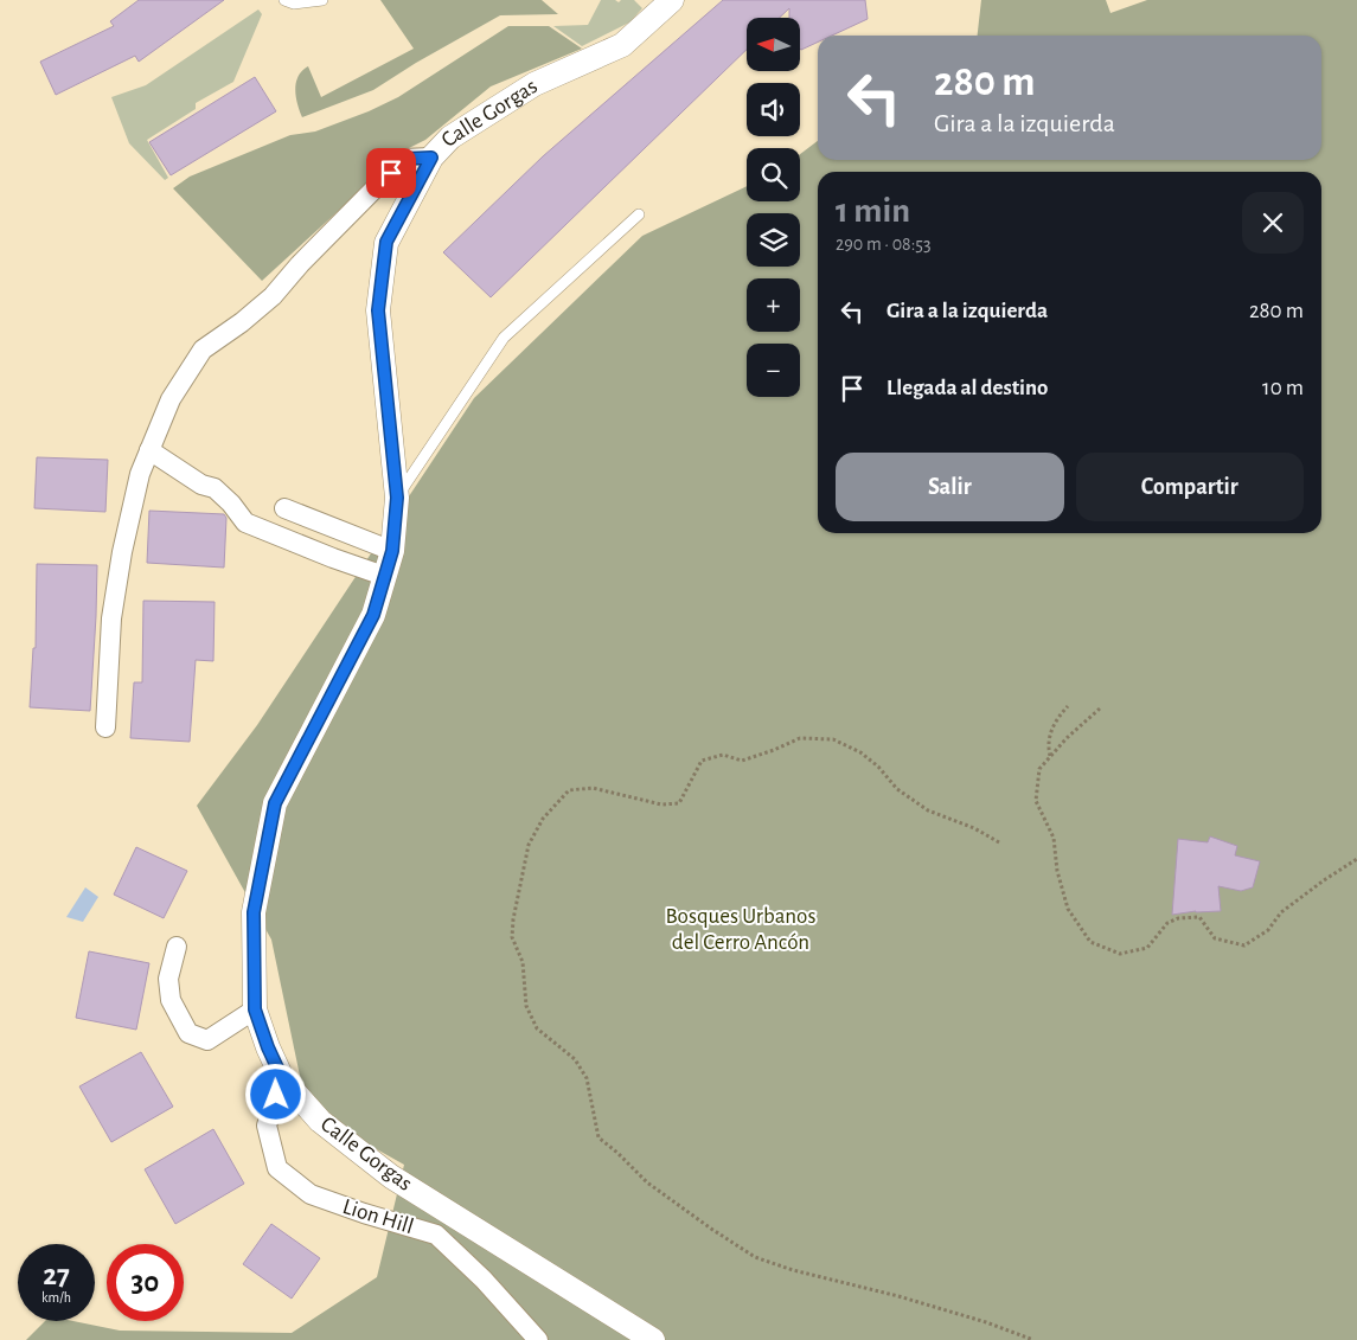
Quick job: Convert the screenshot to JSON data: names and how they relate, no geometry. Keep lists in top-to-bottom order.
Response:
{
  "streets": {
    "street": ["Calle Gorgas", "Lion Hill"]
  },
  "crossings": [
    ["Calle Gorgas", "Lion Hill"]
  ],
  "parks": ["Bosques Urbanos del Cerro Ancón"],
  "north": "left",
  "page": {
    "map_buttons": ["+", "−"],
    "turn": ["280 m", "Gira a la izquierda"],
    "heading": ["1 min", "290 m · 08:53"],
    "list": [
      {
        "name": "Gira a la izquierda",
        "value": "280 m"
      },
      {
        "name": "Llegada al destino",
        "value": "10 m"
      }
    ],
    "buttons": ["Salir", "Compartir"],
    "speed": "27 km/h",
    "limit": "30"
  }
}
